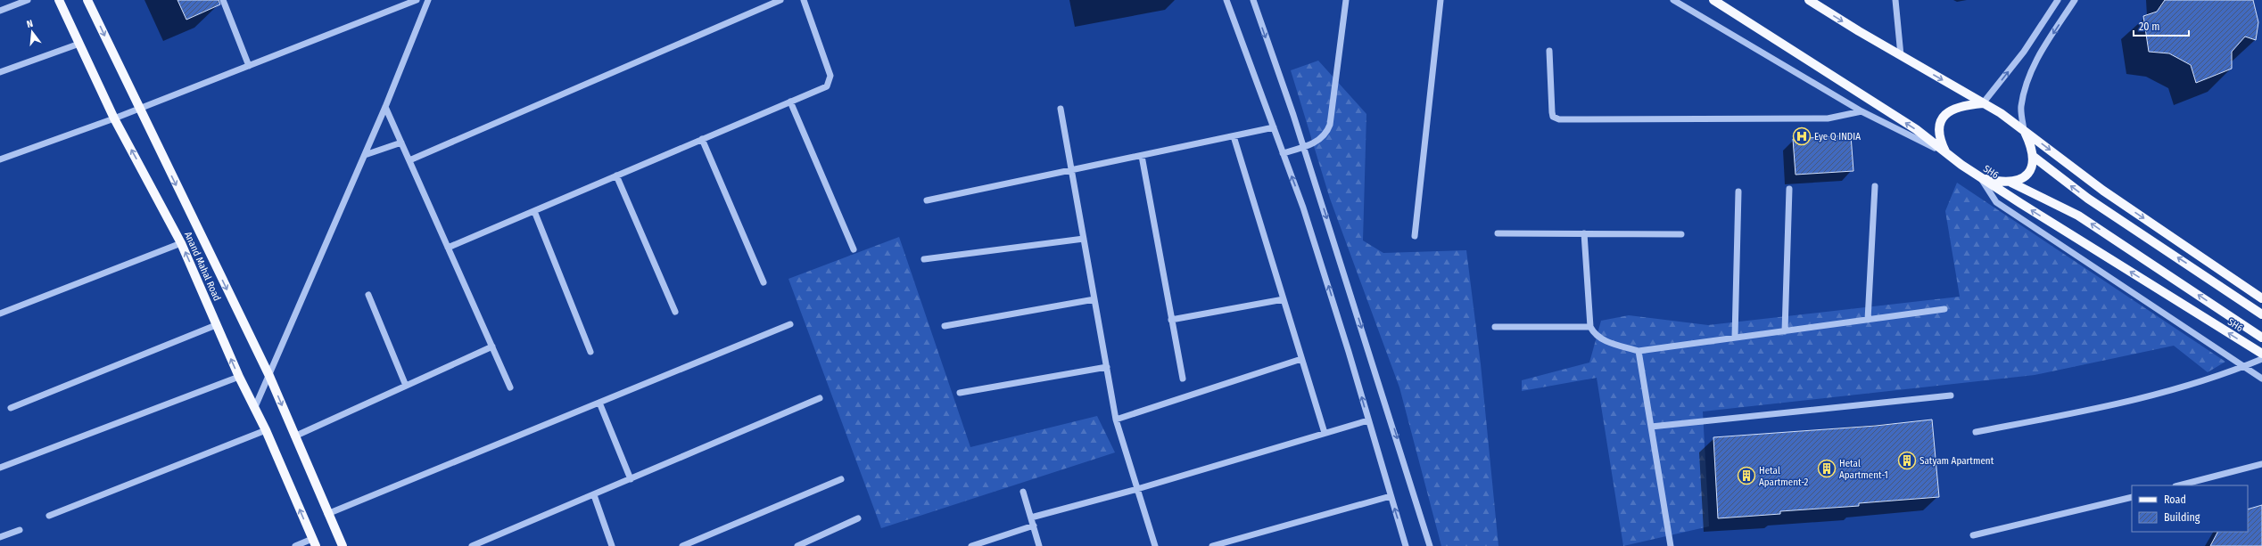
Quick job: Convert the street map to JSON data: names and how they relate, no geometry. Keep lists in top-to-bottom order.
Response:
{
  "streets": {
    "main road": ["SH6", "Anand Mahal Road"]
  },
  "places": {
    "hospital": ["Eye Q INDIA"],
    "building": ["Satyam Apartment", "Hetal Apartment-1", "Hetal Apartment-2"]
  },
  "legend": ["Road", "Building"],
  "scale_bar": "20 m",
  "north": "top"
}
